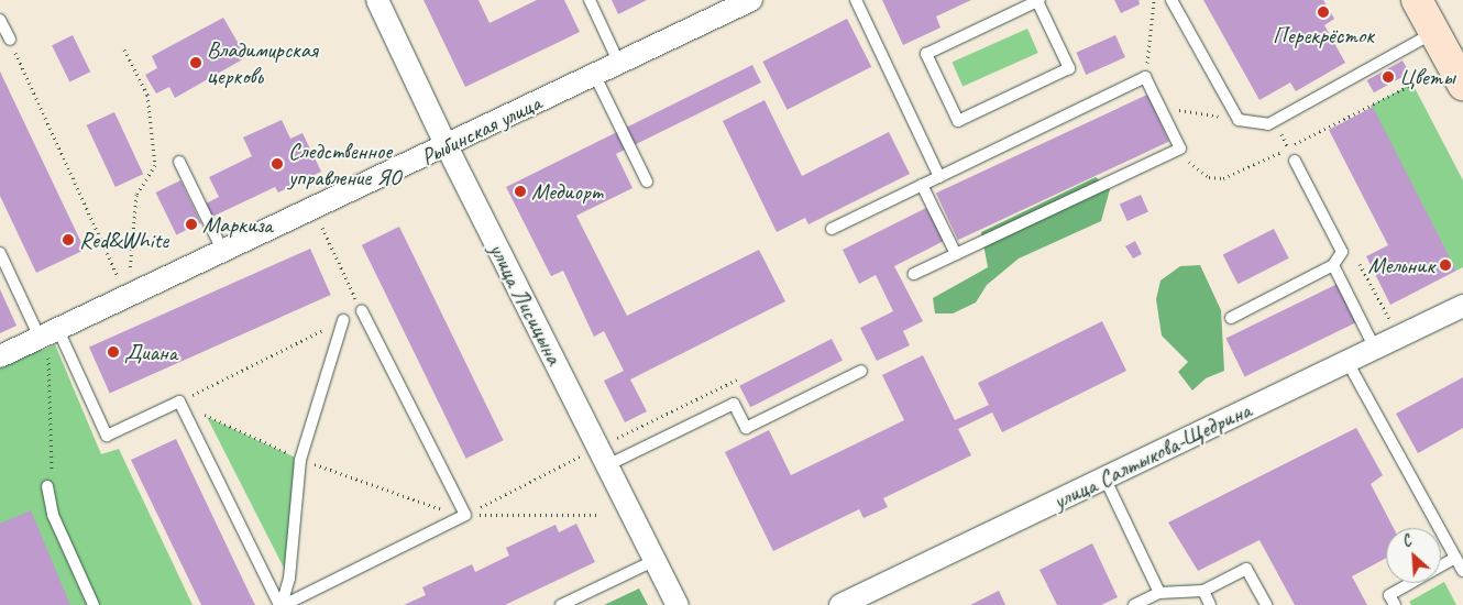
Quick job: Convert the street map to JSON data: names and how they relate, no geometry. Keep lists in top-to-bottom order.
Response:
{
  "streets": {
    "street": ["Рыбинская улица", "улица Лисицына", "улица Салтыкова-Щедрина"]
  },
  "crossings": [
    ["Рыбинская улица", "улица Лисицына"]
  ],
  "places": [
    "Перекрёсток",
    "Владимирская церковь",
    "Цветы",
    "Следственное управление ЯО",
    "Медиорт",
    "Маркиза",
    "Red&White",
    "Мельник",
    "Диана"
  ],
  "north": "top left"
}
